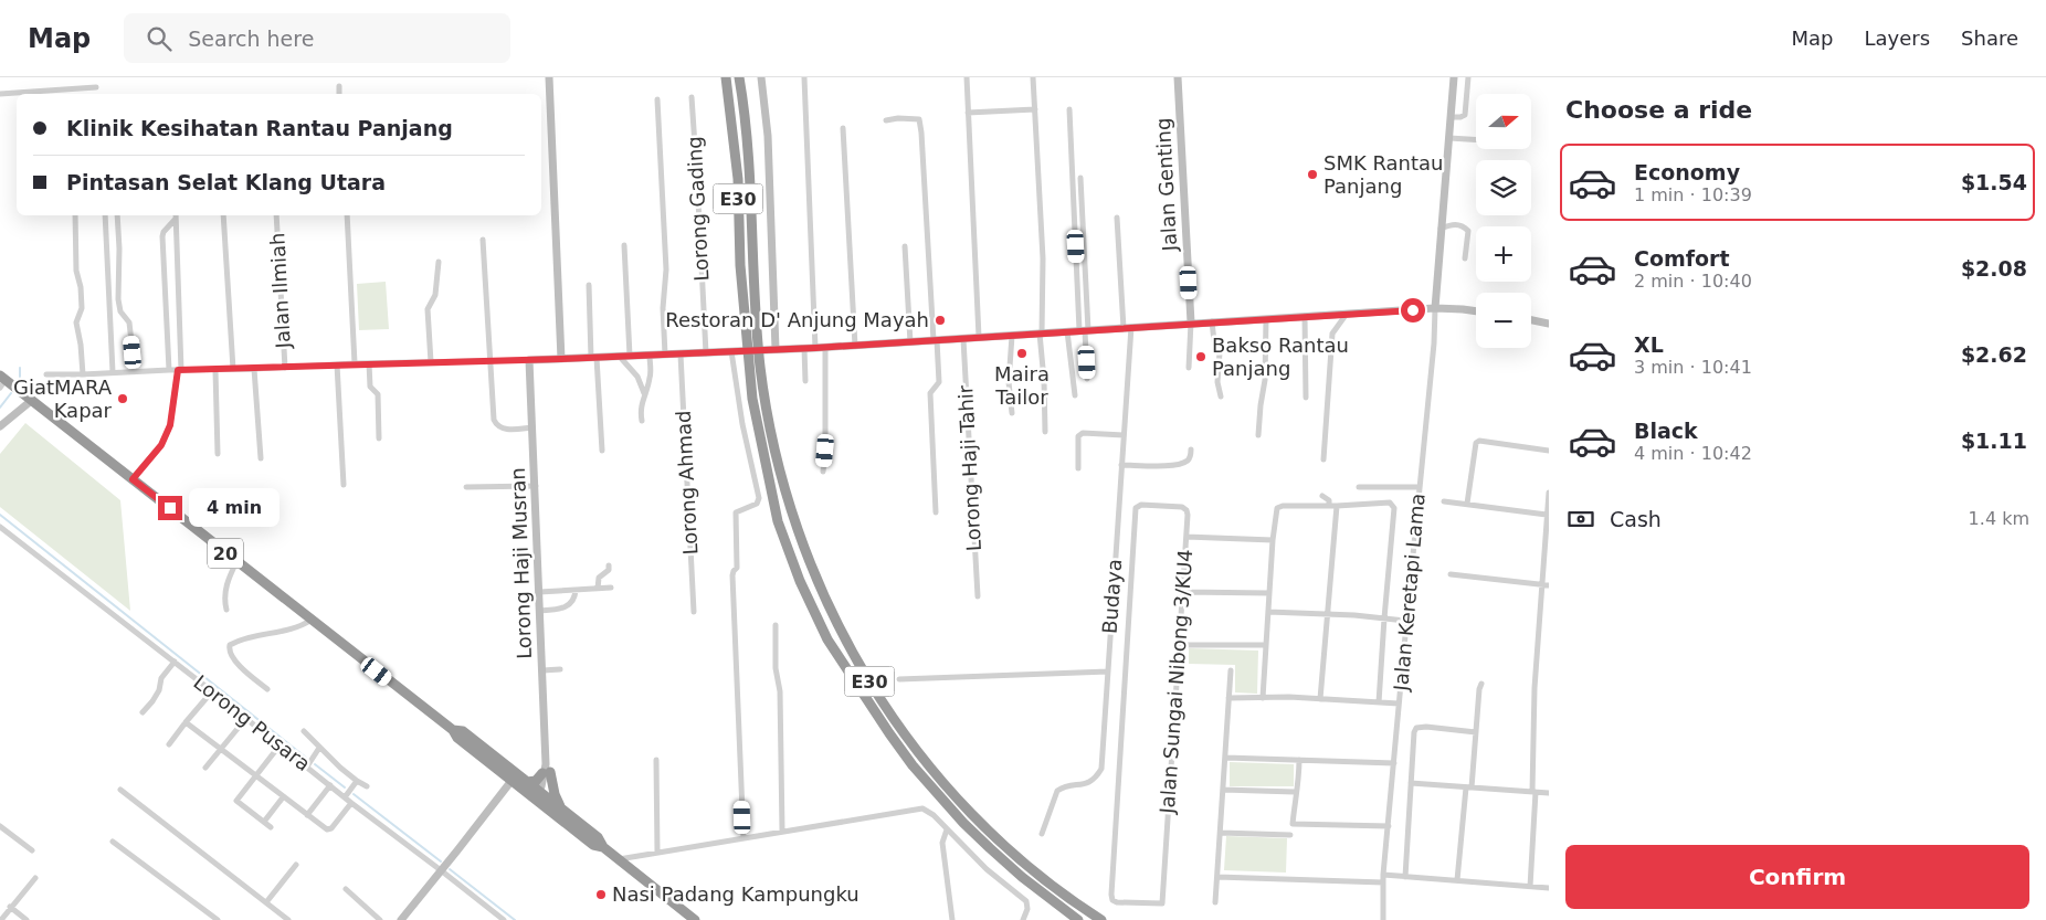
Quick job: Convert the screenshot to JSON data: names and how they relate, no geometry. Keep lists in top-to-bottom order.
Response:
{
  "streets": {
    "highway": ["E30", "20"],
    "street": [
      "Jalan Genting",
      "Lorong Gading",
      "Jalan Ilmiah",
      "Lorong Haji Tahir",
      "Lorong Ahmad",
      "Lorong Haji Musran",
      "Jalan Keretapi Lama",
      "Budaya",
      "Jalan Sungai Nibong 3/KU4",
      "Lorong Pusara"
    ]
  },
  "crossings": [
    ["20", "Lorong Haji Musran"]
  ],
  "places": [
    "SMK Rantau Panjang",
    "Restoran D' Anjung Mayah",
    "Maira Tailor",
    "Bakso Rantau Panjang",
    "GiatMARA Kapar",
    "Nasi Padang Kampungku"
  ],
  "north": "right",
  "page": {
    "header": "Map",
    "search": "Search here",
    "nav": ["Map", "Layers", "Share"],
    "heading": "Choose a ride",
    "map_buttons": ["+", "−"],
    "banner": ["Klinik Kesihatan Rantau Panjang", "Pintasan Selat Klang Utara"],
    "list": [
      {
        "name": "Economy",
        "note": "1 min · 10:39",
        "value": "$1.54"
      },
      {
        "name": "Comfort",
        "note": "2 min · 10:40",
        "value": "$2.08"
      },
      {
        "name": "XL",
        "note": "3 min · 10:41",
        "value": "$2.62"
      },
      {
        "name": "Black",
        "note": "4 min · 10:42",
        "value": "$1.11"
      }
    ],
    "bubble": "4 min",
    "pay": ["Cash", "1.4 km"],
    "buttons": "Confirm"
  }
}
